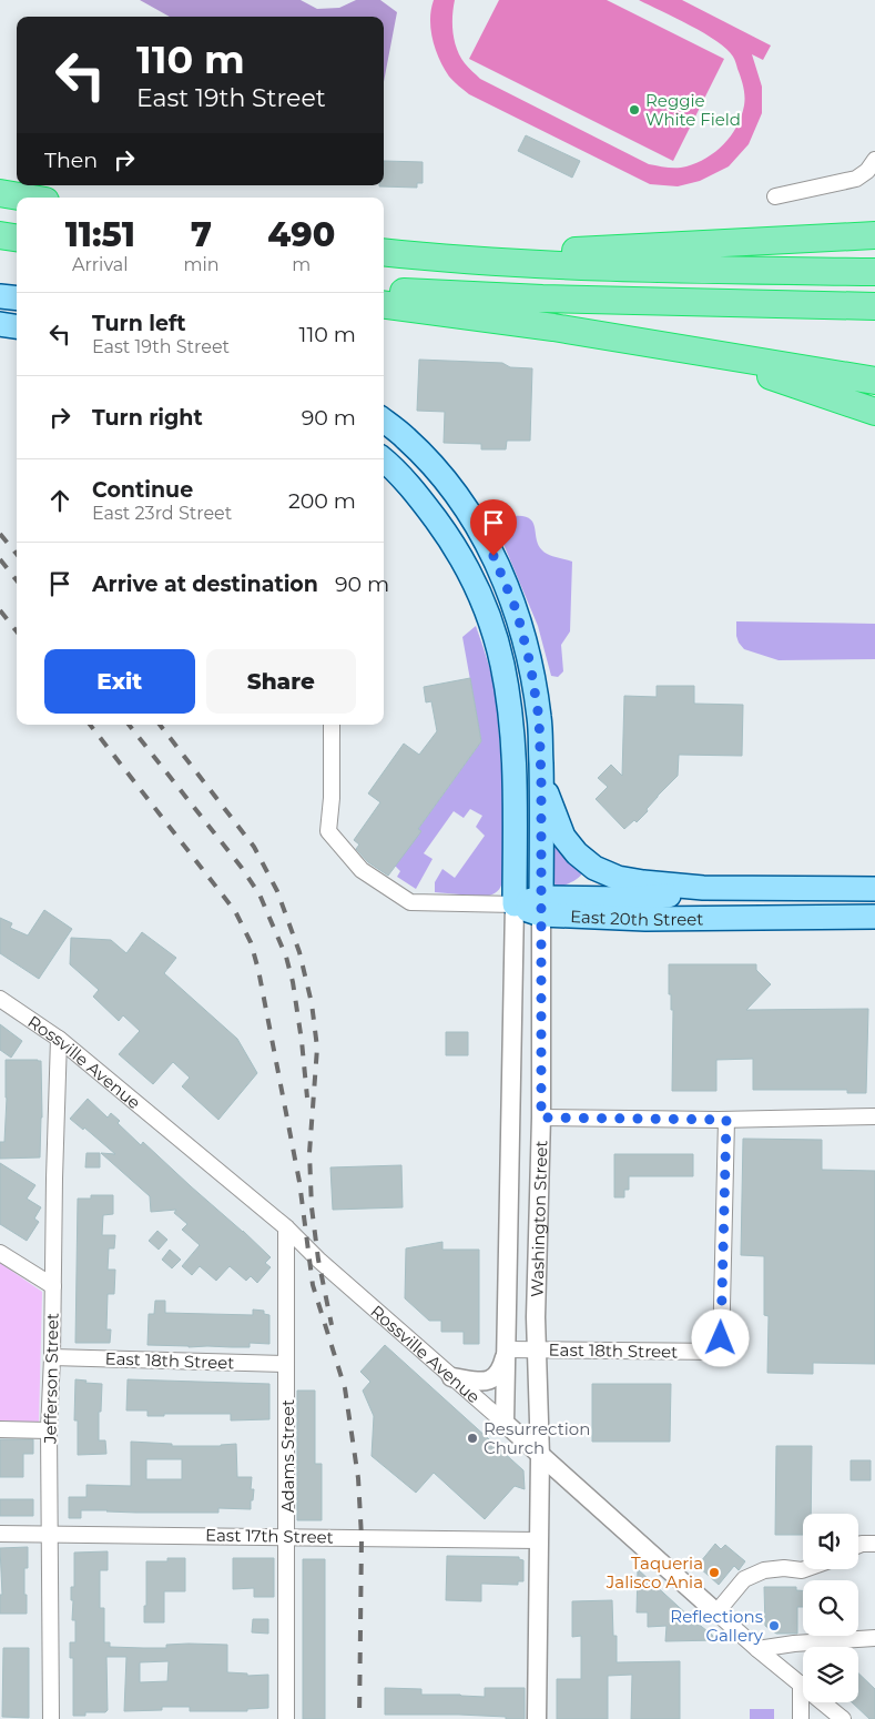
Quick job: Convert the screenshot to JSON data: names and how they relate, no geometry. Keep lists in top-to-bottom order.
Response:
{
  "streets": {
    "main road": ["East 20th Street", "Washington Street"],
    "street": [
      "Rossville Avenue",
      "East 18th Street",
      "Jefferson Street",
      "Adams Street",
      "East 17th Street"
    ]
  },
  "crossings": [
    ["East 20th Street", "Washington Street"],
    ["Rossville Avenue", "Washington Street"],
    ["Rossville Avenue", "Jefferson Street"],
    ["Rossville Avenue", "Adams Street"],
    ["Washington Street", "East 18th Street"],
    ["Washington Street", "East 17th Street"],
    ["East 18th Street", "Jefferson Street"],
    ["East 18th Street", "Adams Street"],
    ["Jefferson Street", "East 17th Street"],
    ["Adams Street", "East 17th Street"]
  ],
  "places": [
    "Reggie White Field",
    "Resurrection Church",
    "Taqueria Jalisco Ania",
    "Reflections Gallery"
  ],
  "page": {
    "turn": ["110 m", "East 19th Street"],
    "then": "Then",
    "eta": [
      "11:51",
      "Arrival",
      "7",
      "min",
      "490",
      "m"
    ],
    "list": [
      {
        "name": "Turn left",
        "note": "East 19th Street",
        "value": "110 m"
      },
      {
        "name": "Turn right",
        "value": "90 m"
      },
      {
        "name": "Continue",
        "note": "East 23rd Street",
        "value": "200 m"
      },
      {
        "name": "Arrive at destination",
        "value": "90 m"
      }
    ],
    "buttons": ["Exit", "Share"]
  }
}
